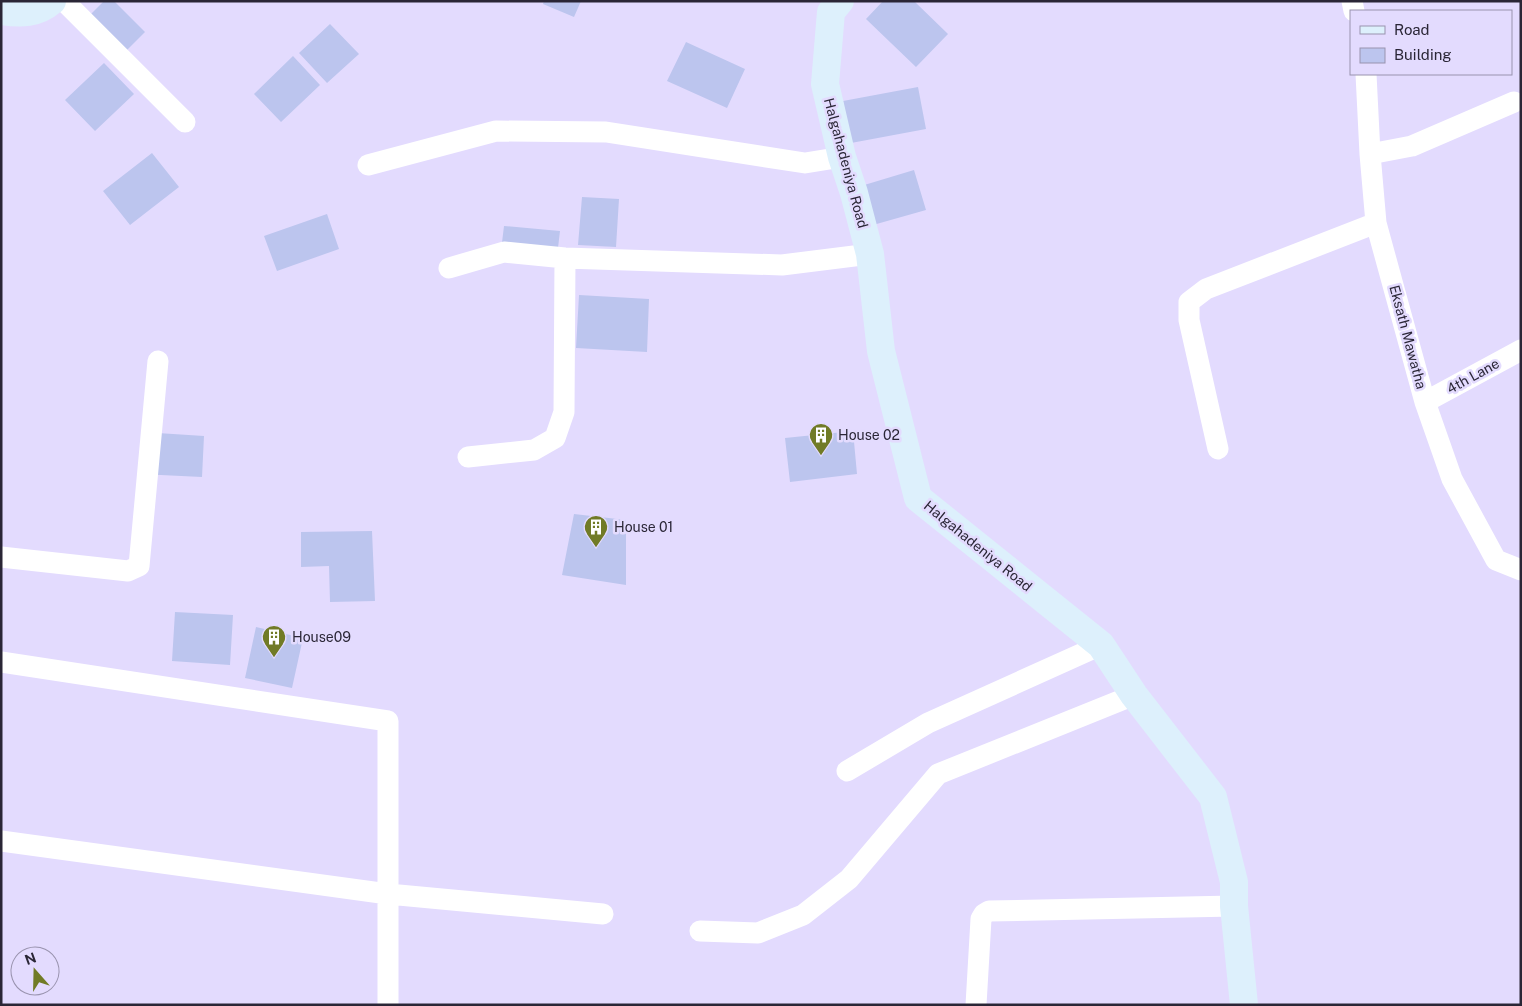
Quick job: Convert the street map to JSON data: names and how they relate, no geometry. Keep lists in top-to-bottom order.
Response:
{
  "streets": {
    "street": ["Halgahadeniya Road", "Eksath Mawatha", "4th Lane"]
  },
  "crossings": [
    ["Eksath Mawatha", "4th Lane"]
  ],
  "places": {
    "building": ["House 02", "House 01", "House09"]
  },
  "legend": ["Road", "Building"],
  "north": "top"
}
